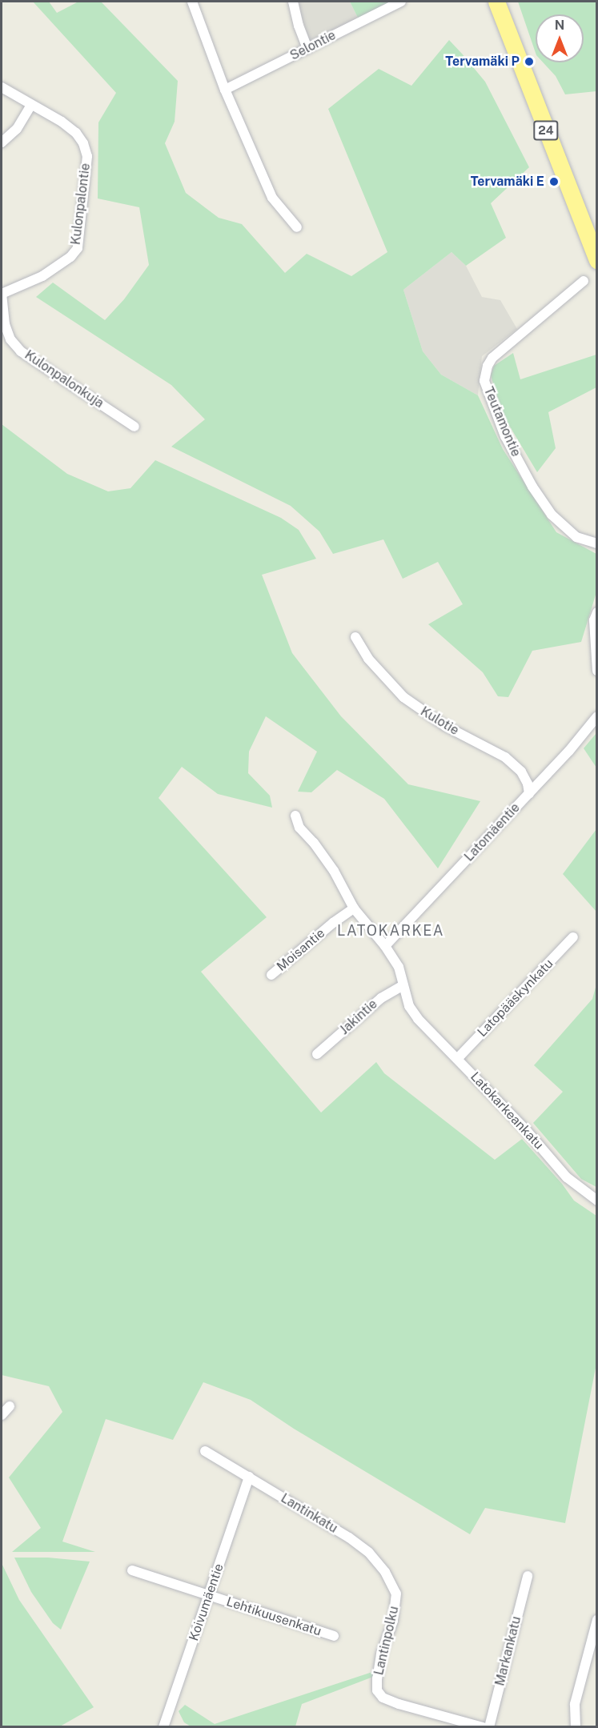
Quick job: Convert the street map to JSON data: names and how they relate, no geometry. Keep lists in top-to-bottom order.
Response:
{
  "streets": {
    "highway": ["24"],
    "street": [
      "Selontie",
      "Kulonpalontie",
      "Kulonpalonkuja",
      "Teutamontie",
      "Kulotie",
      "Latomäentie",
      "Moisantie",
      "Latopääskynkatu",
      "Jakintie",
      "Latokarkeankatu",
      "Lantinkatu",
      "Koivumäentie",
      "Lehtikuusenkatu",
      "Lantinpolku",
      "Markankatu"
    ]
  },
  "crossings": [
    ["Kulonpalontie", "Kulonpalonkuja"],
    ["Kulotie", "Latomäentie"],
    ["Latomäentie", "Latokarkeankatu"],
    ["Moisantie", "Latokarkeankatu"],
    ["Latopääskynkatu", "Latokarkeankatu"],
    ["Jakintie", "Latokarkeankatu"],
    ["Lantinkatu", "Koivumäentie"],
    ["Lantinkatu", "Lantinpolku"],
    ["Koivumäentie", "Lehtikuusenkatu"]
  ],
  "districts": ["LATOKARKEA"],
  "places": ["Tervamäki P", "Tervamäki E"],
  "north": "top"
}
